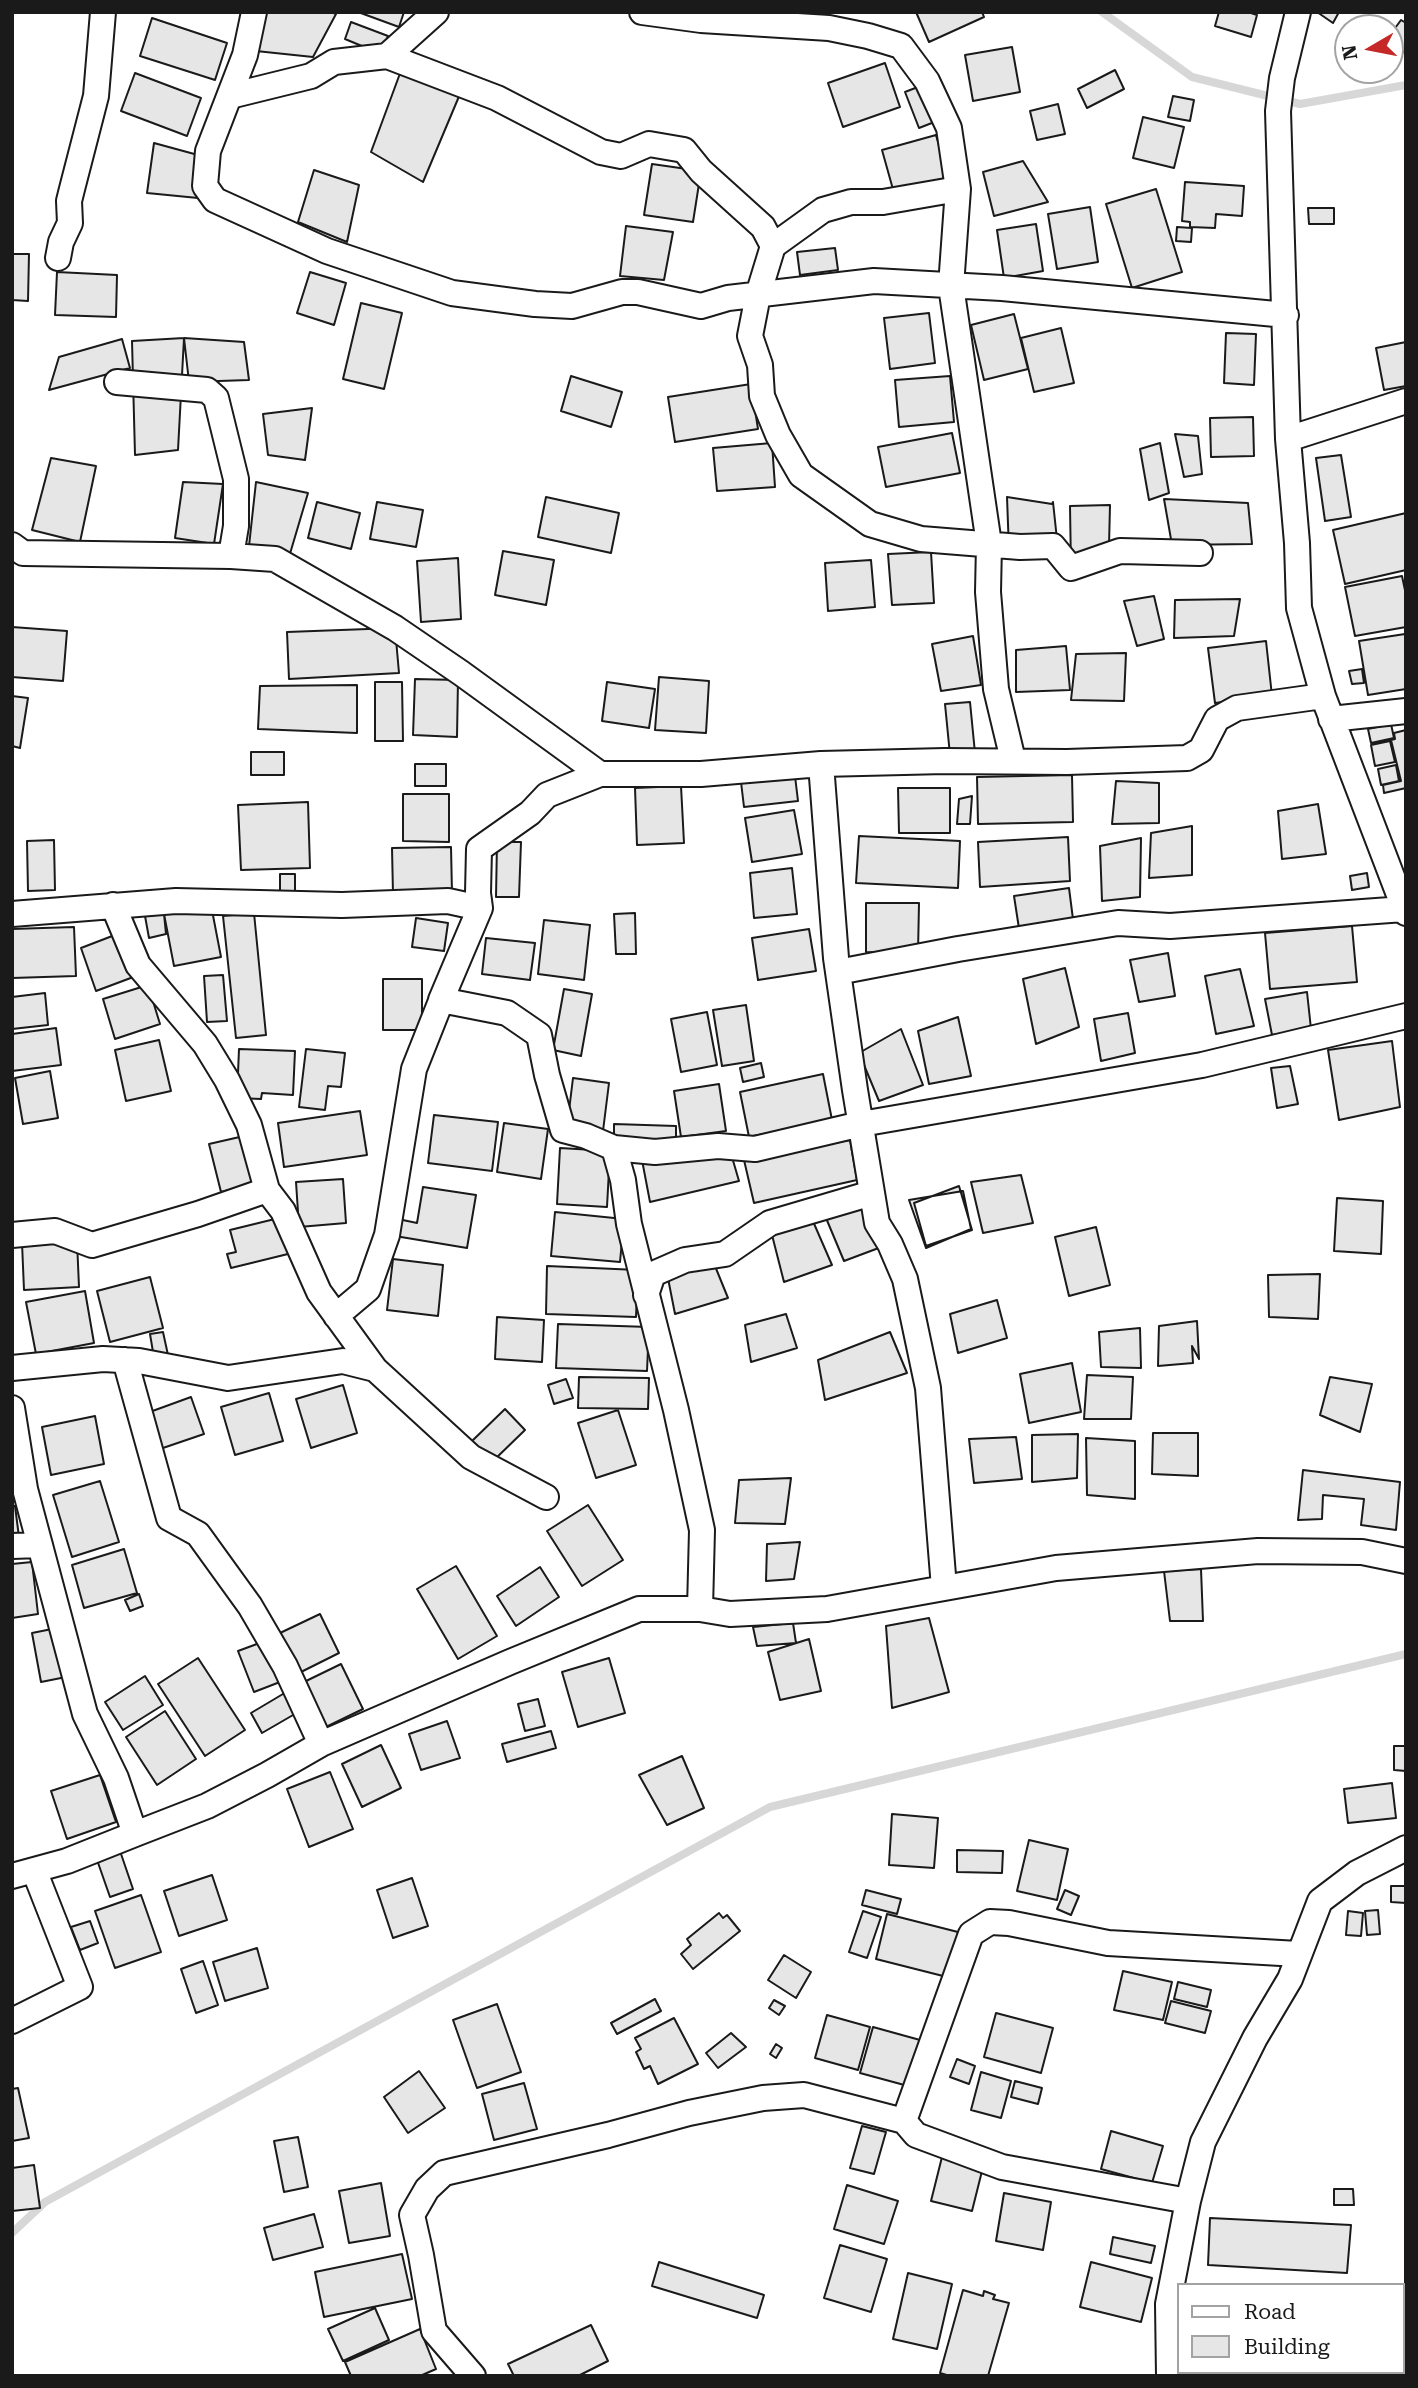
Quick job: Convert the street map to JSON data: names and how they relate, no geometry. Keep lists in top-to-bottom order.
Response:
{
  "legend": ["Road", "Building"],
  "north": "left"
}
